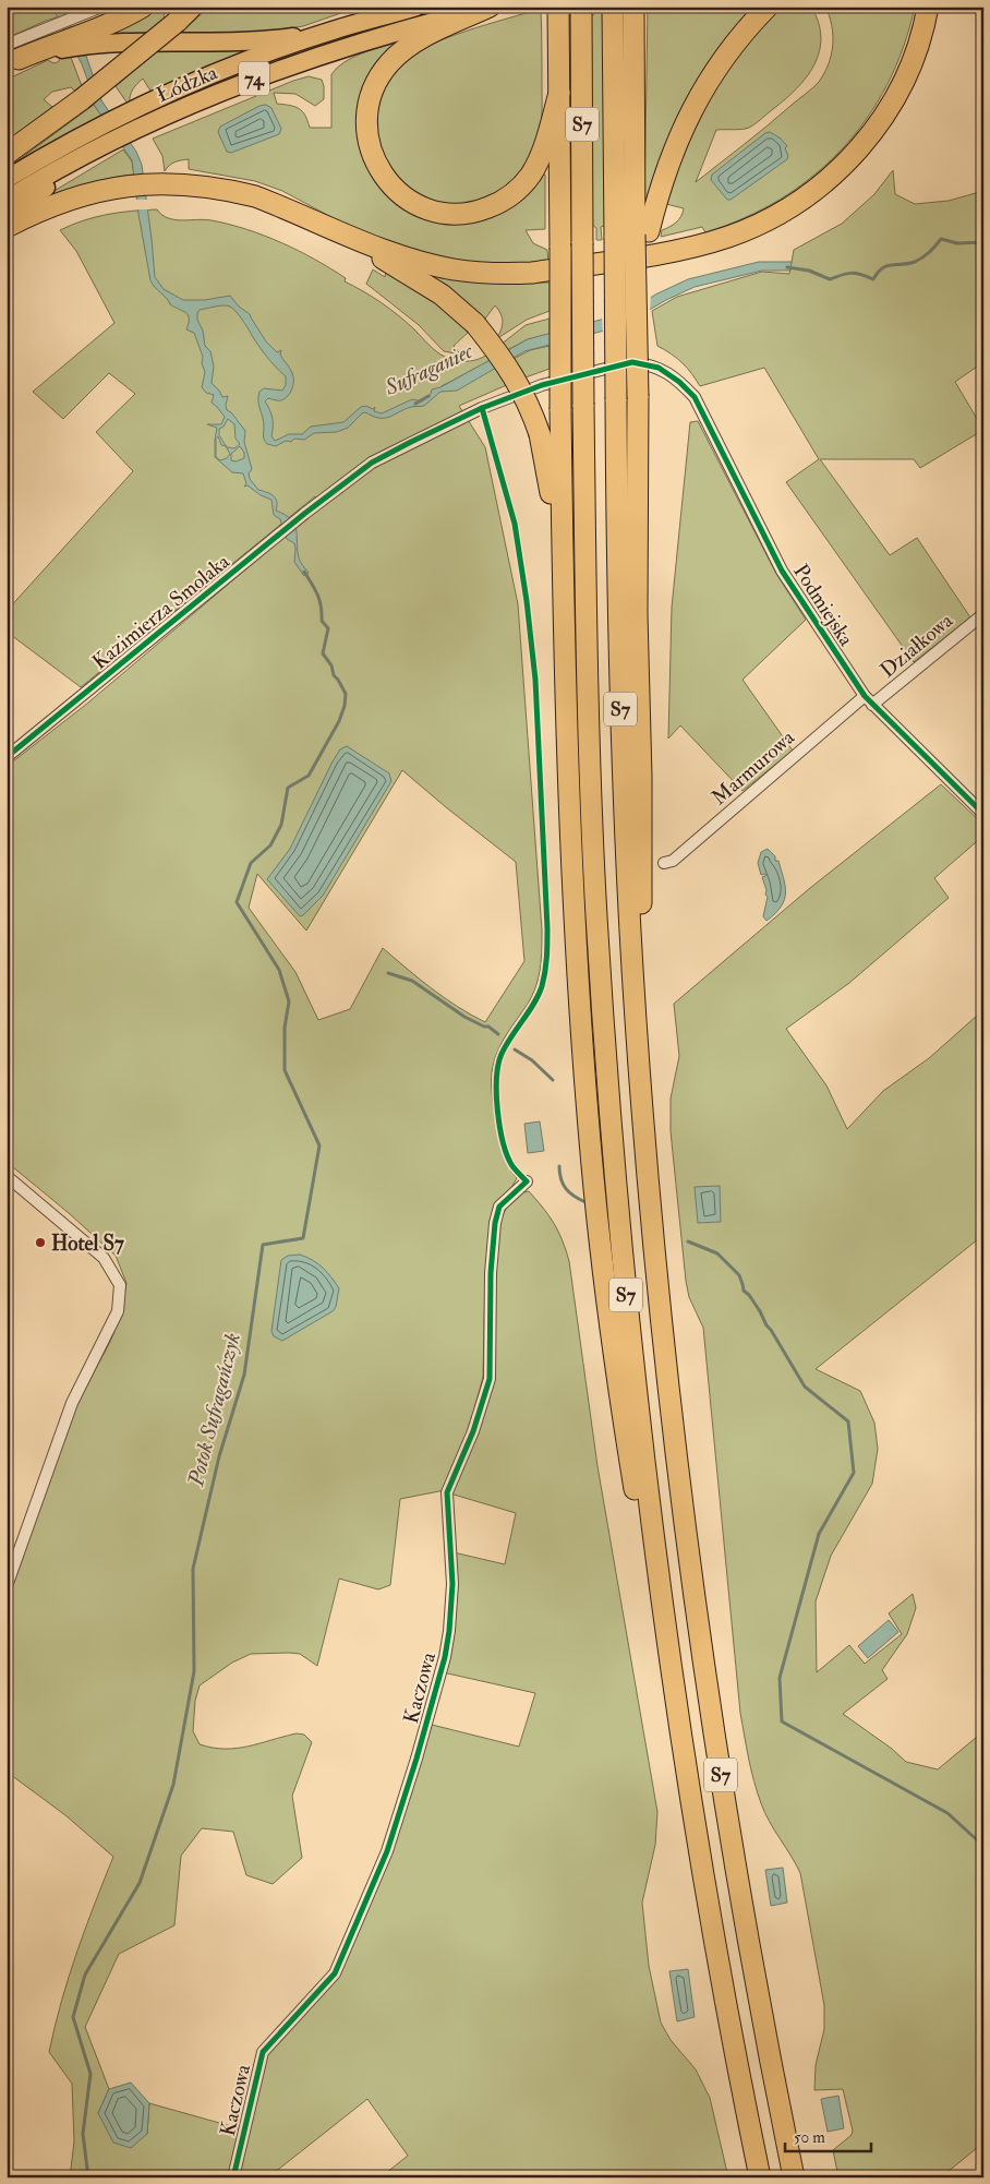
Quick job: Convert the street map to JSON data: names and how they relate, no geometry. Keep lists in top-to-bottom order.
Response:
{
  "streets": {
    "highway": ["S7"],
    "main road": ["74", "Łódzka"],
    "street": [
      "Podmiejska",
      "Kazimierza Smolaka",
      "Działkowa",
      "Marmurowa",
      "Kaczowa"
    ]
  },
  "crossings": [
    ["74", "Łódzka"],
    ["Podmiejska", "Kazimierza Smolaka"],
    ["Podmiejska", "Działkowa"],
    ["Podmiejska", "Marmurowa"],
    ["Działkowa", "Marmurowa"]
  ],
  "water": ["Sufraganiec", "Potok Sufragańczyk"],
  "places": ["Hotel S7"],
  "scale_bar": "50 m"
}
